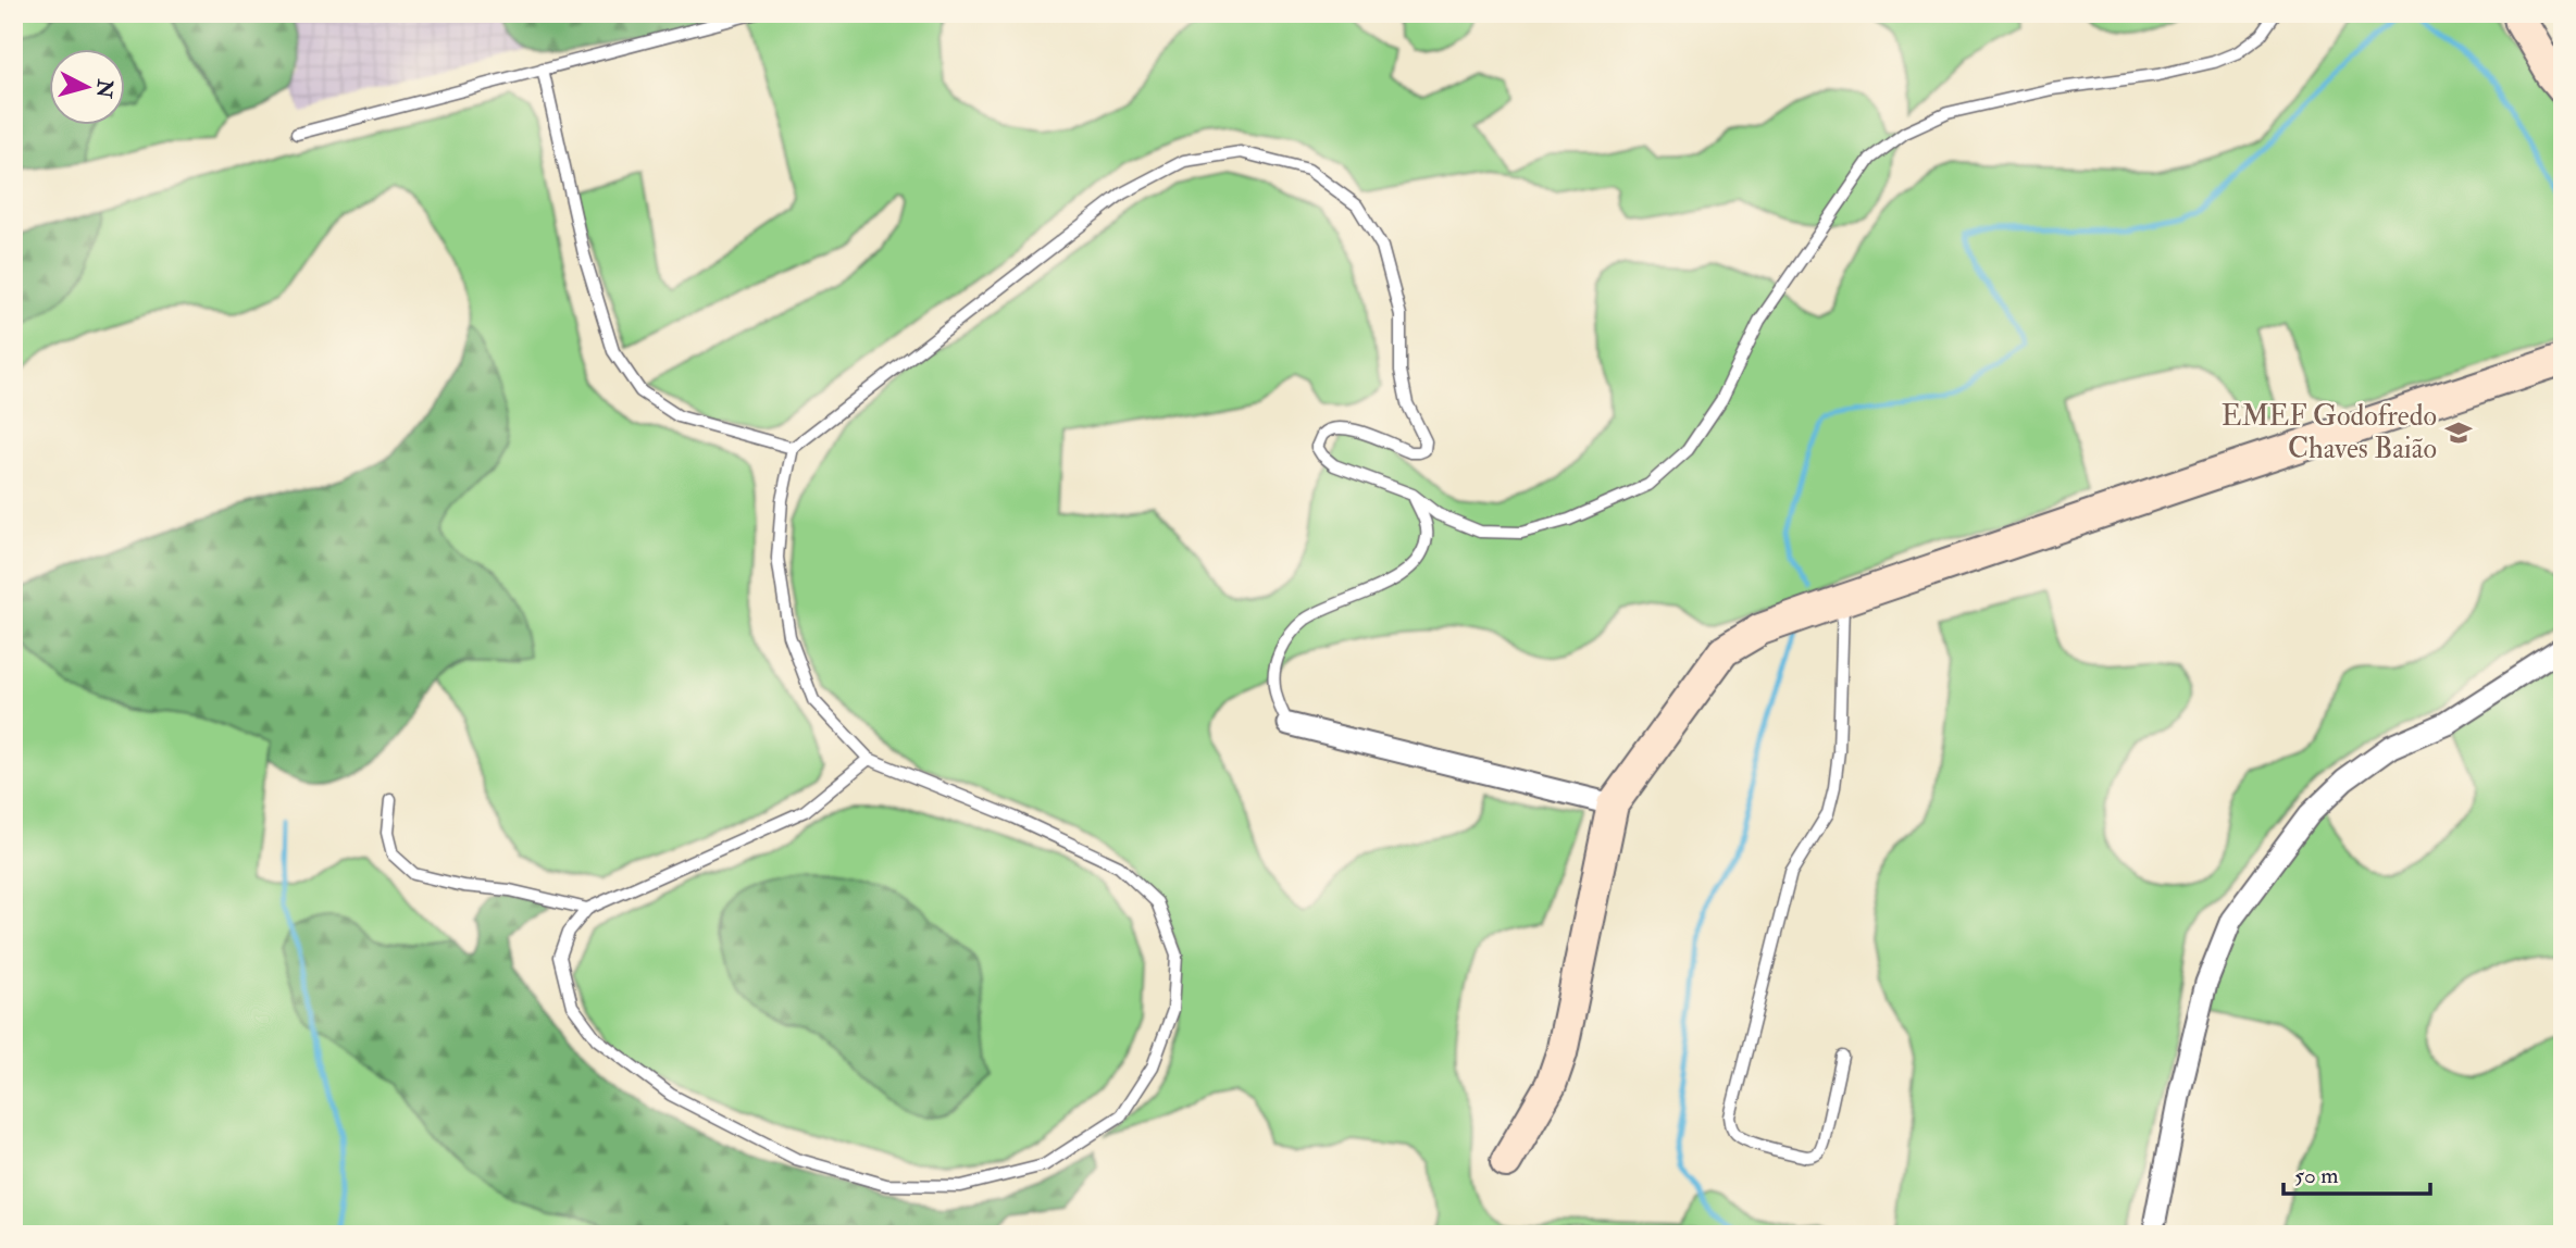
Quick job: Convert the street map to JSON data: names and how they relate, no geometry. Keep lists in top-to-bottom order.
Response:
{
  "places": {
    "school or university": ["EMEF Godofredo Chaves Baião"]
  },
  "scale_bar": "50 m",
  "north": "right"
}
